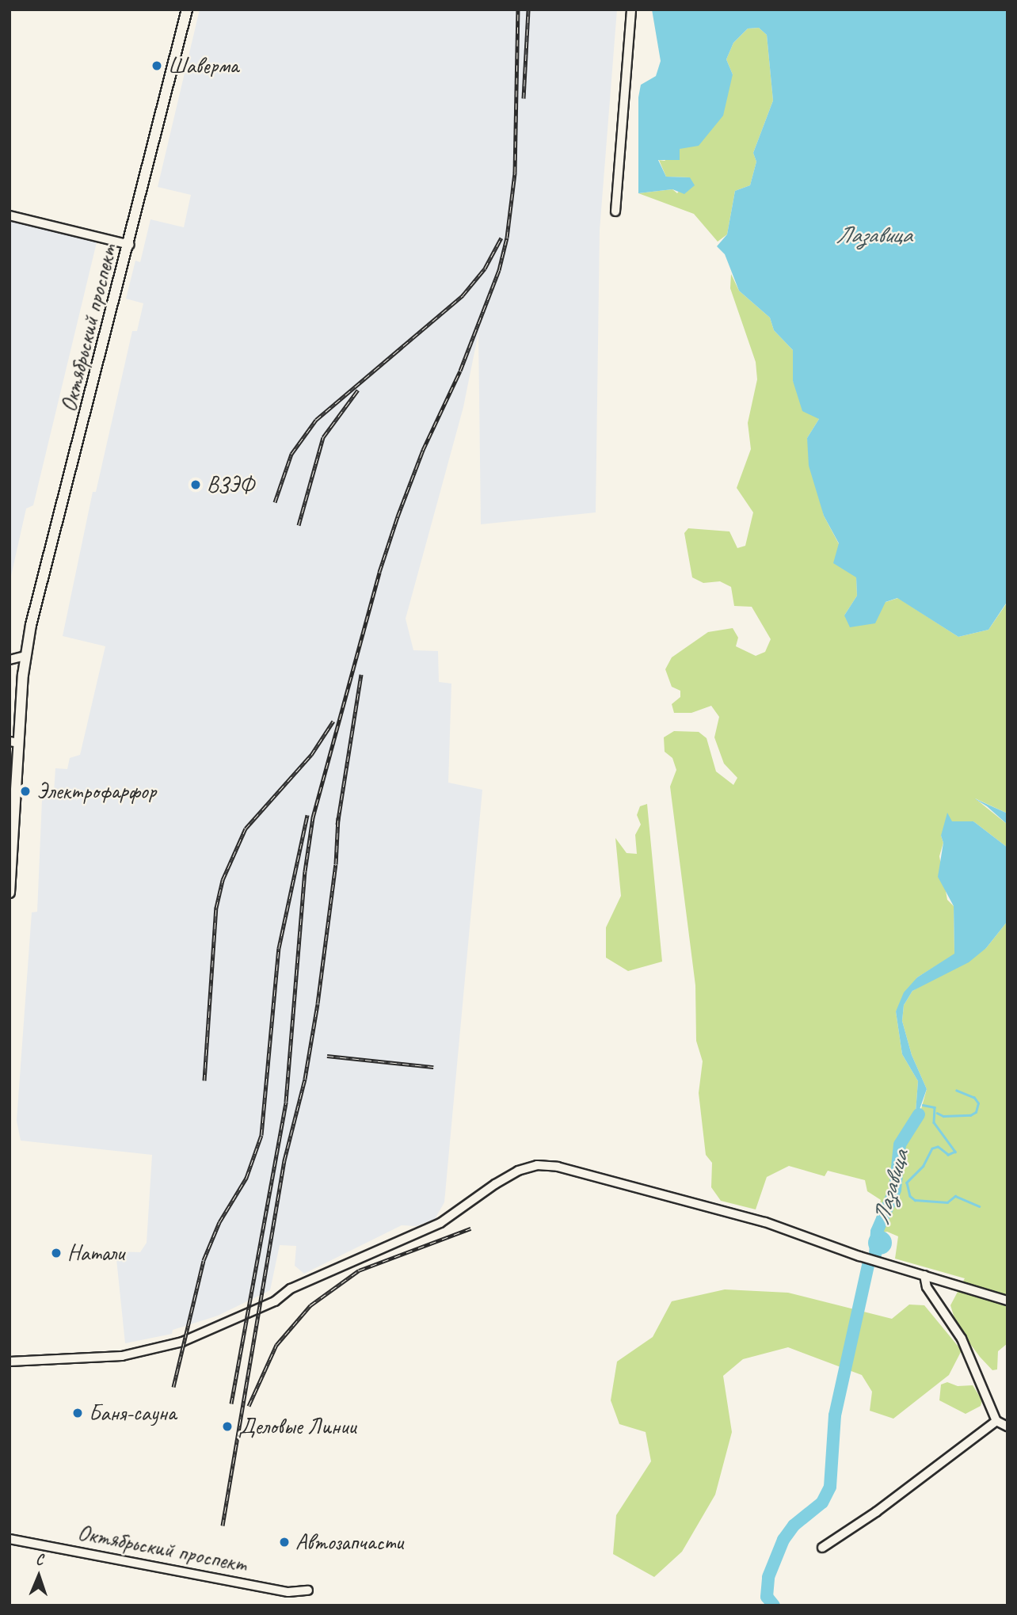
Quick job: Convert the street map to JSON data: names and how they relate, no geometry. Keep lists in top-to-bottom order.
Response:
{
  "streets": {
    "main road": ["Октябрьский проспект"]
  },
  "water": ["Лазавица"],
  "places": [
    "Шаверма",
    "ВЗЭФ",
    "Электрофарфор",
    "Натали",
    "Баня-сауна",
    "Деловые Линии",
    "Автозапчасти"
  ],
  "north": "top"
}
